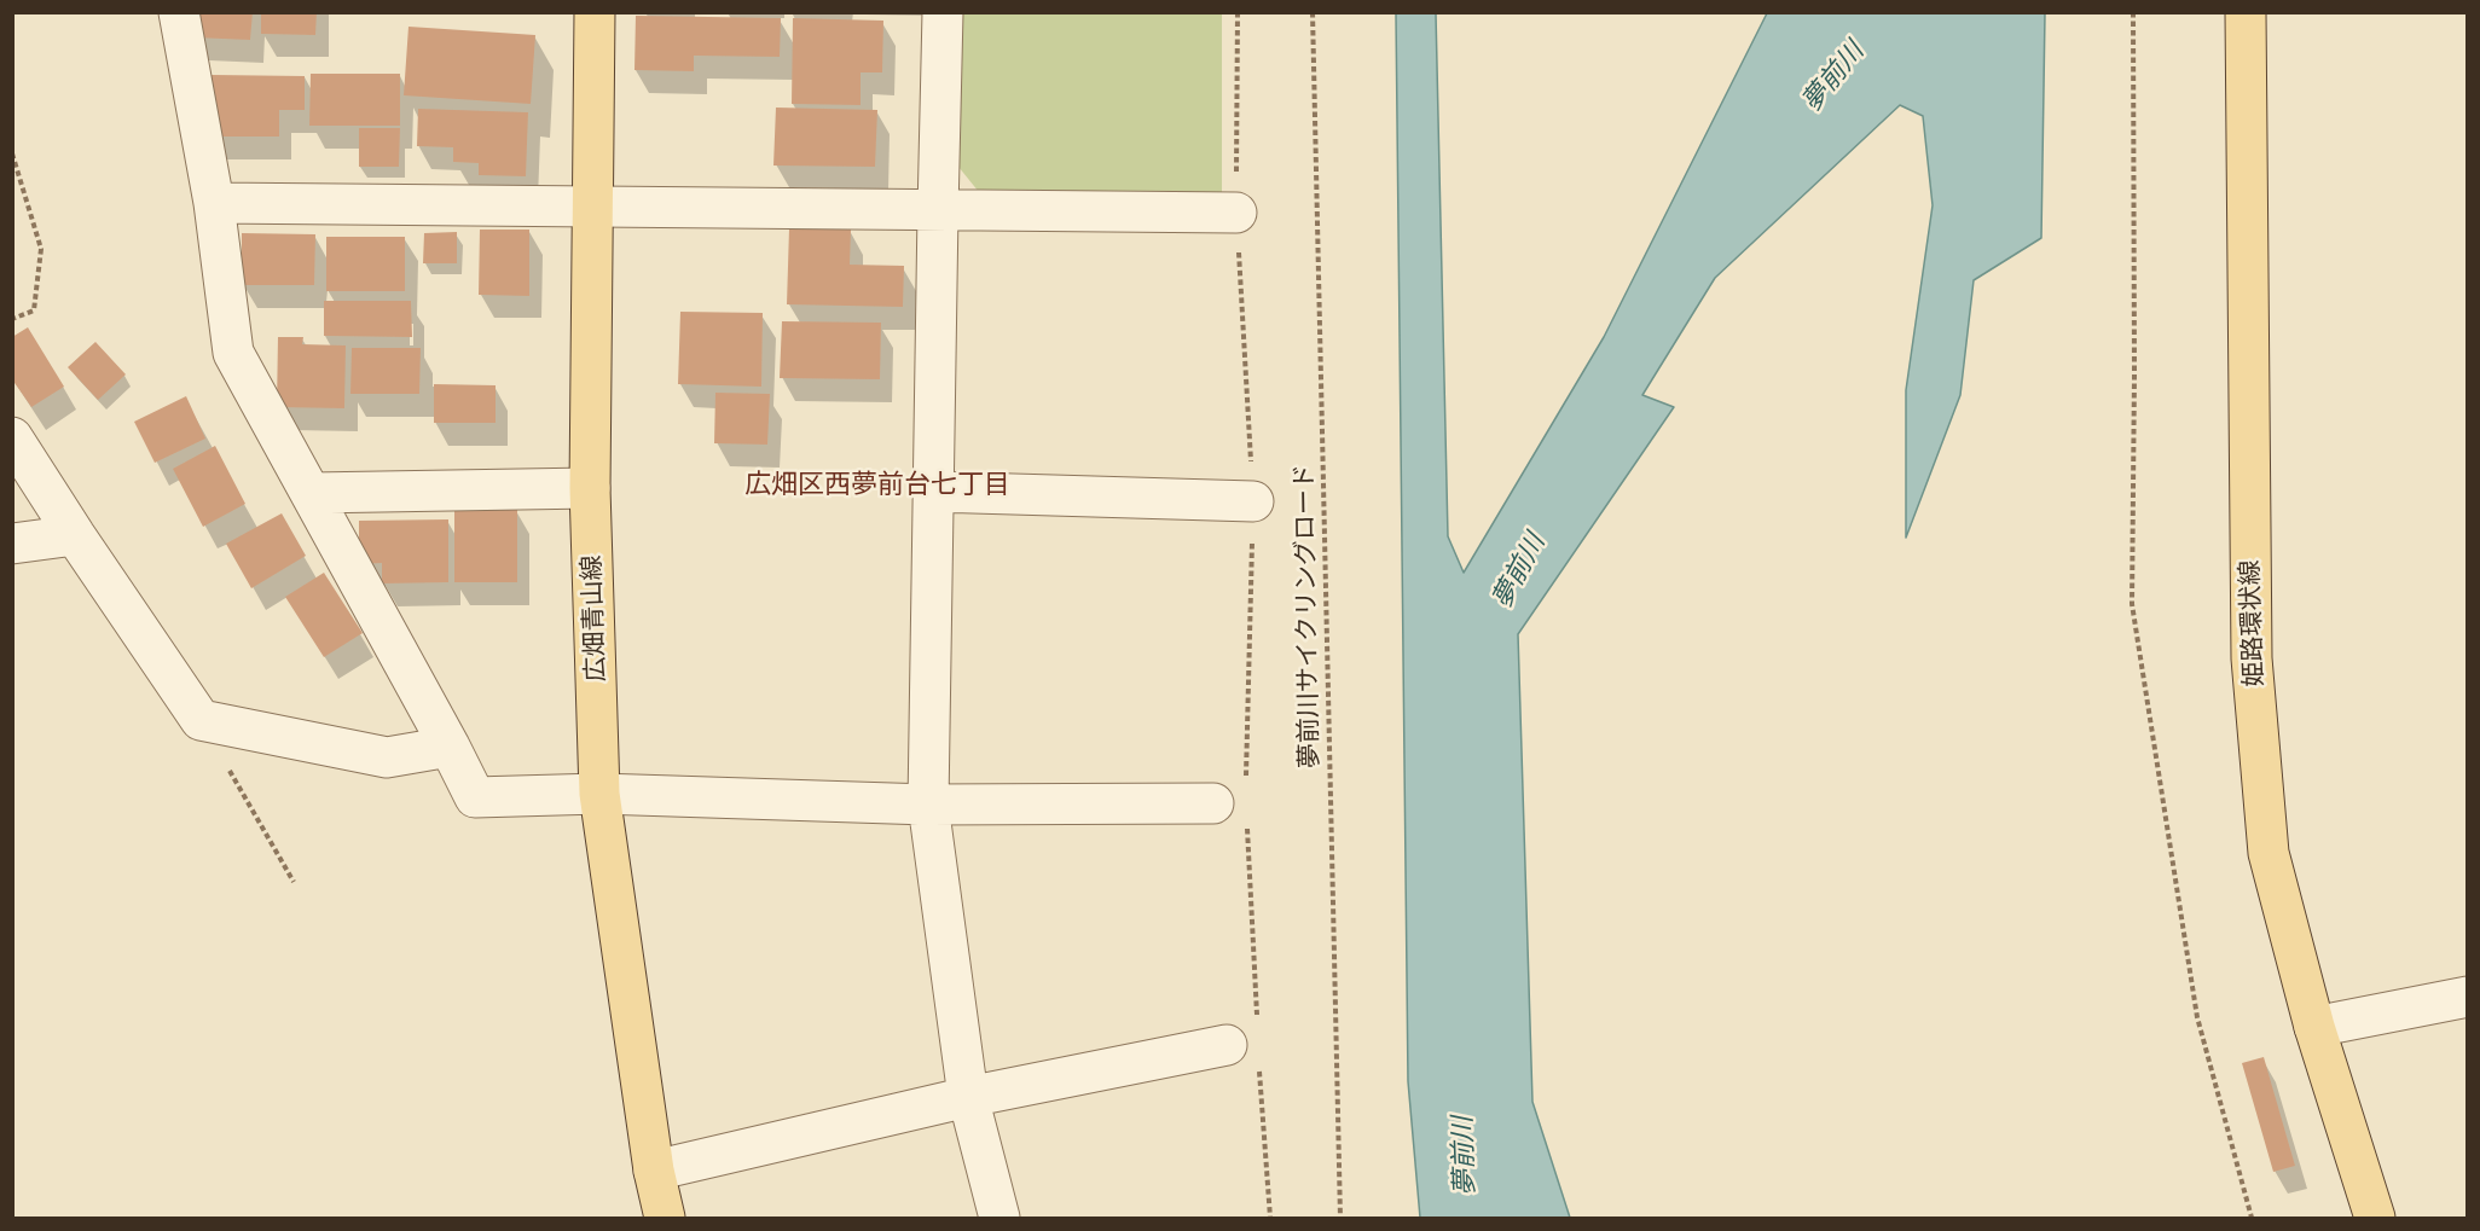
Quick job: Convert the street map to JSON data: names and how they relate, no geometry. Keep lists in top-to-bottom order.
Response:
{
  "streets": {
    "main road": ["広畑青山線", "姫路環状線"],
    "path": ["夢前川サイクリングロード"]
  },
  "districts": ["広畑区西夢前台七丁目"],
  "water": ["夢前川"]
}
